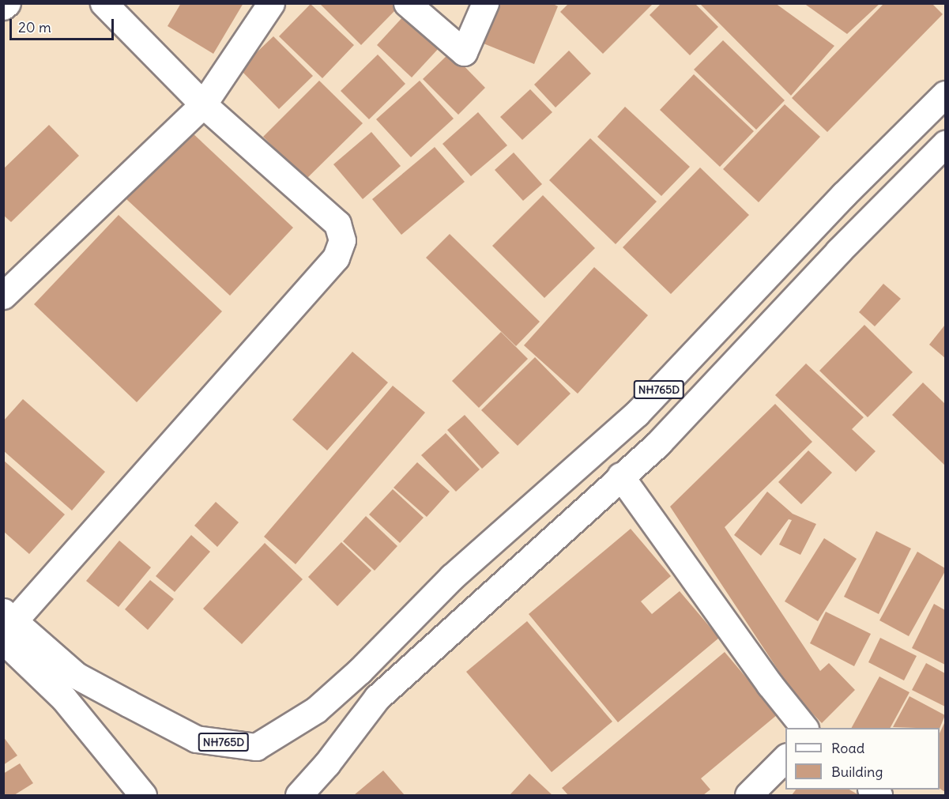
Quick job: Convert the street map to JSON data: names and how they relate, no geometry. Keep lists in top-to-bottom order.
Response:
{
  "streets": {
    "main road": ["NH765D"]
  },
  "legend": ["Road", "Building"],
  "scale_bar": "20 m"
}
